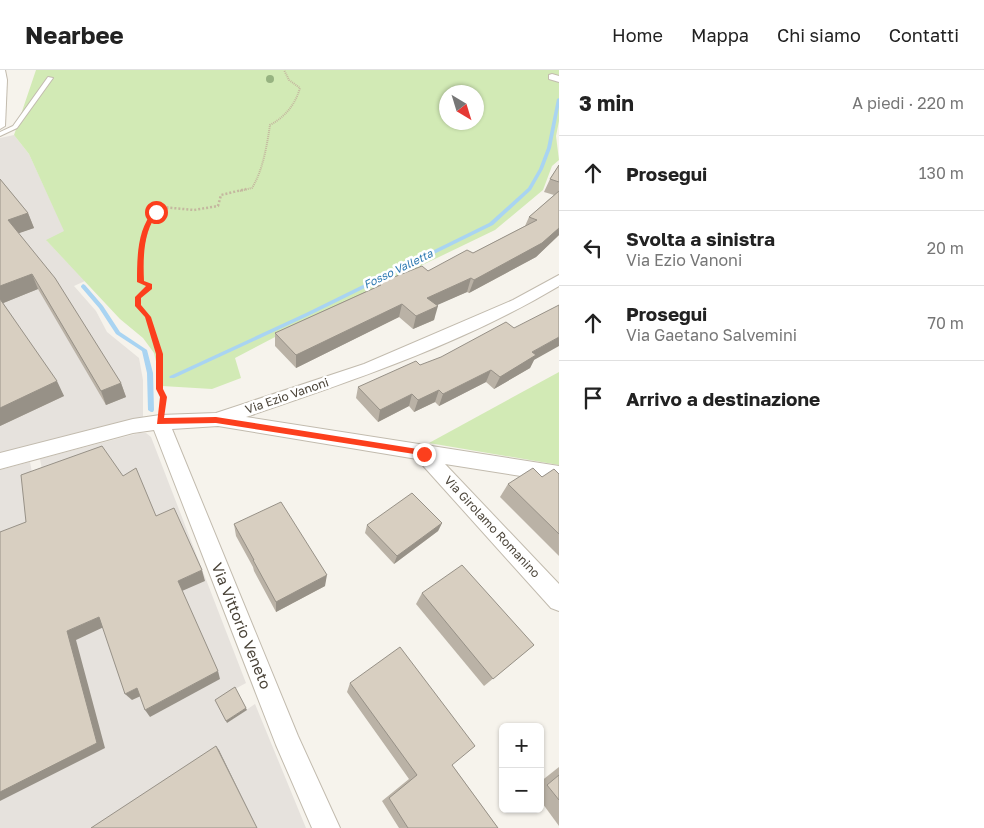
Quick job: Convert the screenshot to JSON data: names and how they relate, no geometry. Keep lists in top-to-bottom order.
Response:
{
  "streets": {
    "street": ["Via Ezio Vanoni", "Via Girolamo Romanino", "Via Vittorio Veneto"]
  },
  "crossings": [
    ["Via Ezio Vanoni", "Via Vittorio Veneto"]
  ],
  "water": ["Fosso Valletta"],
  "north": "bottom right",
  "page": {
    "header": "Nearbee",
    "nav": [
      "Home",
      "Mappa",
      "Chi siamo",
      "Contatti"
    ],
    "heading": ["3 min", "A piedi · 220 m"],
    "list": [
      ["Prosegui", "130 m"],
      ["Svolta a sinistra", "Via Ezio Vanoni", "20 m"],
      ["Prosegui", "Via Gaetano Salvemini", "70 m"],
      "Arrivo a destinazione"
    ],
    "map_buttons": ["+", "−"]
  }
}
